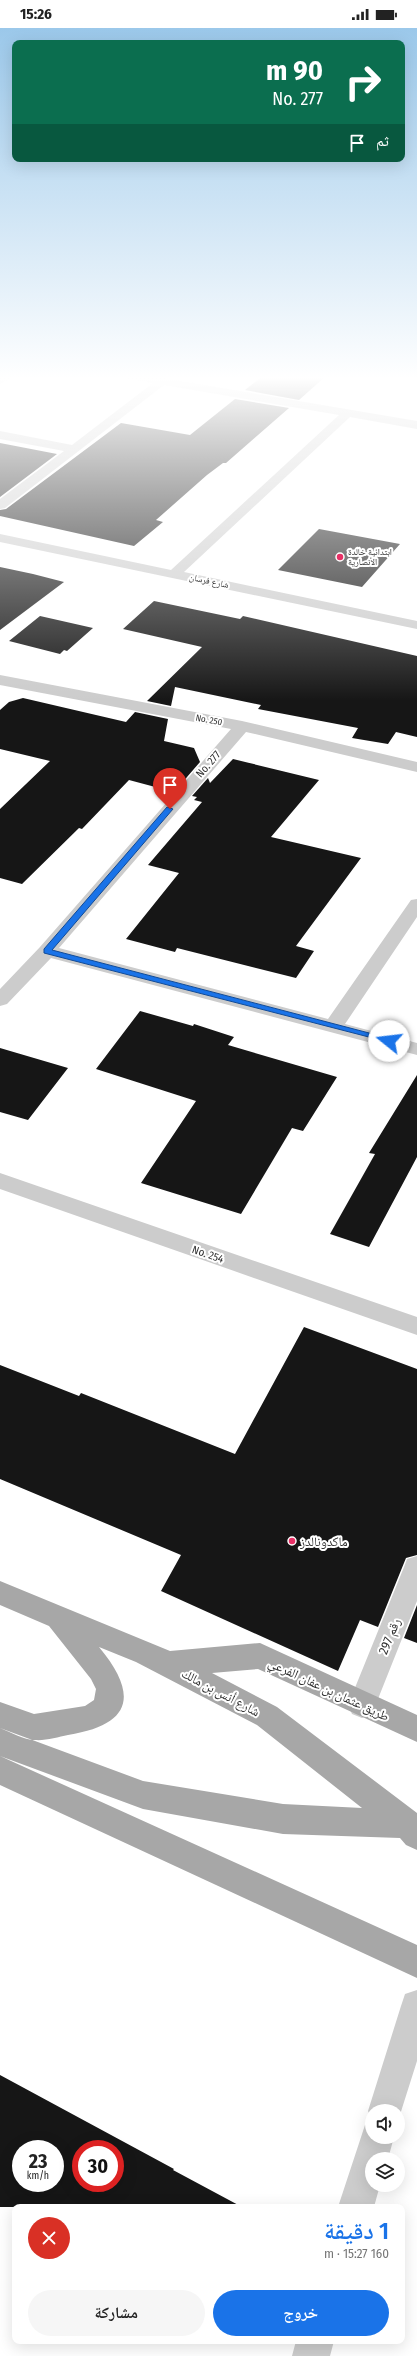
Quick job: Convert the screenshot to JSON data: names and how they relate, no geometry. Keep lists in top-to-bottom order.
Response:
{
  "streets": {
    "main road": ["طريق عثمان بن عفان الفرعي", "شارع أنس بن مالك"],
    "street": [
      "شارع فرسان",
      "No. 250",
      "No. 277",
      "No. 254",
      "رقم 297"
    ]
  },
  "crossings": [
    ["No. 250", "No. 277"],
    ["رقم 297", "طريق عثمان بن عفان الفرعي"],
    ["طريق عثمان بن عفان الفرعي", "شارع أنس بن مالك"]
  ],
  "places": ["ابتدائية خالدة الأنصارية", "ماكدونالدز"],
  "page": {
    "status": "15:26",
    "turn": ["90 m", "No. 277"],
    "then": "ثم",
    "speed": "23 km/h",
    "limit": "30",
    "heading": ["1 دقيقة", "160 m · 15:27"],
    "buttons": ["خروج", "مشاركة"]
  }
}
